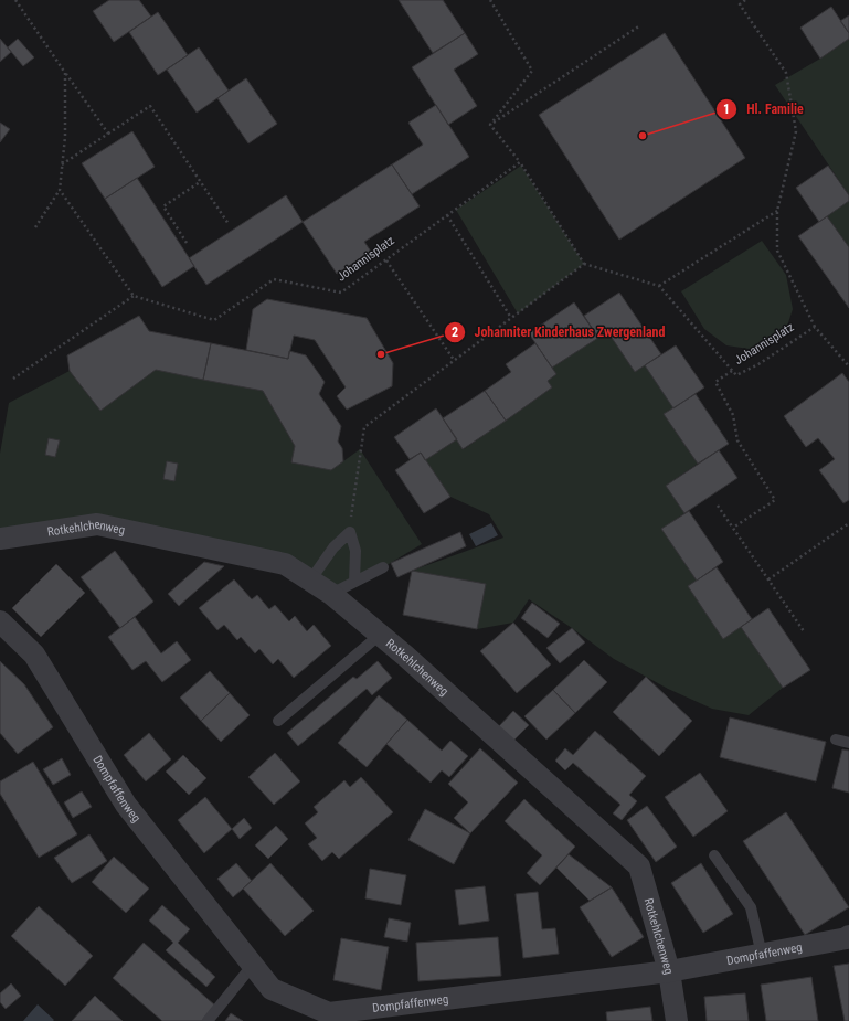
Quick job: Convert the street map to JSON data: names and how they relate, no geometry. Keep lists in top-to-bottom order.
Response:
{
  "streets": {
    "street": ["Rotkehlchenweg", "Dompfaffenweg"],
    "path": ["Johannisplatz"]
  },
  "crossings": [
    ["Rotkehlchenweg", "Dompfaffenweg"]
  ],
  "places": ["Hl. Familie", "Johanniter Kinderhaus Zwergenland"]
}
